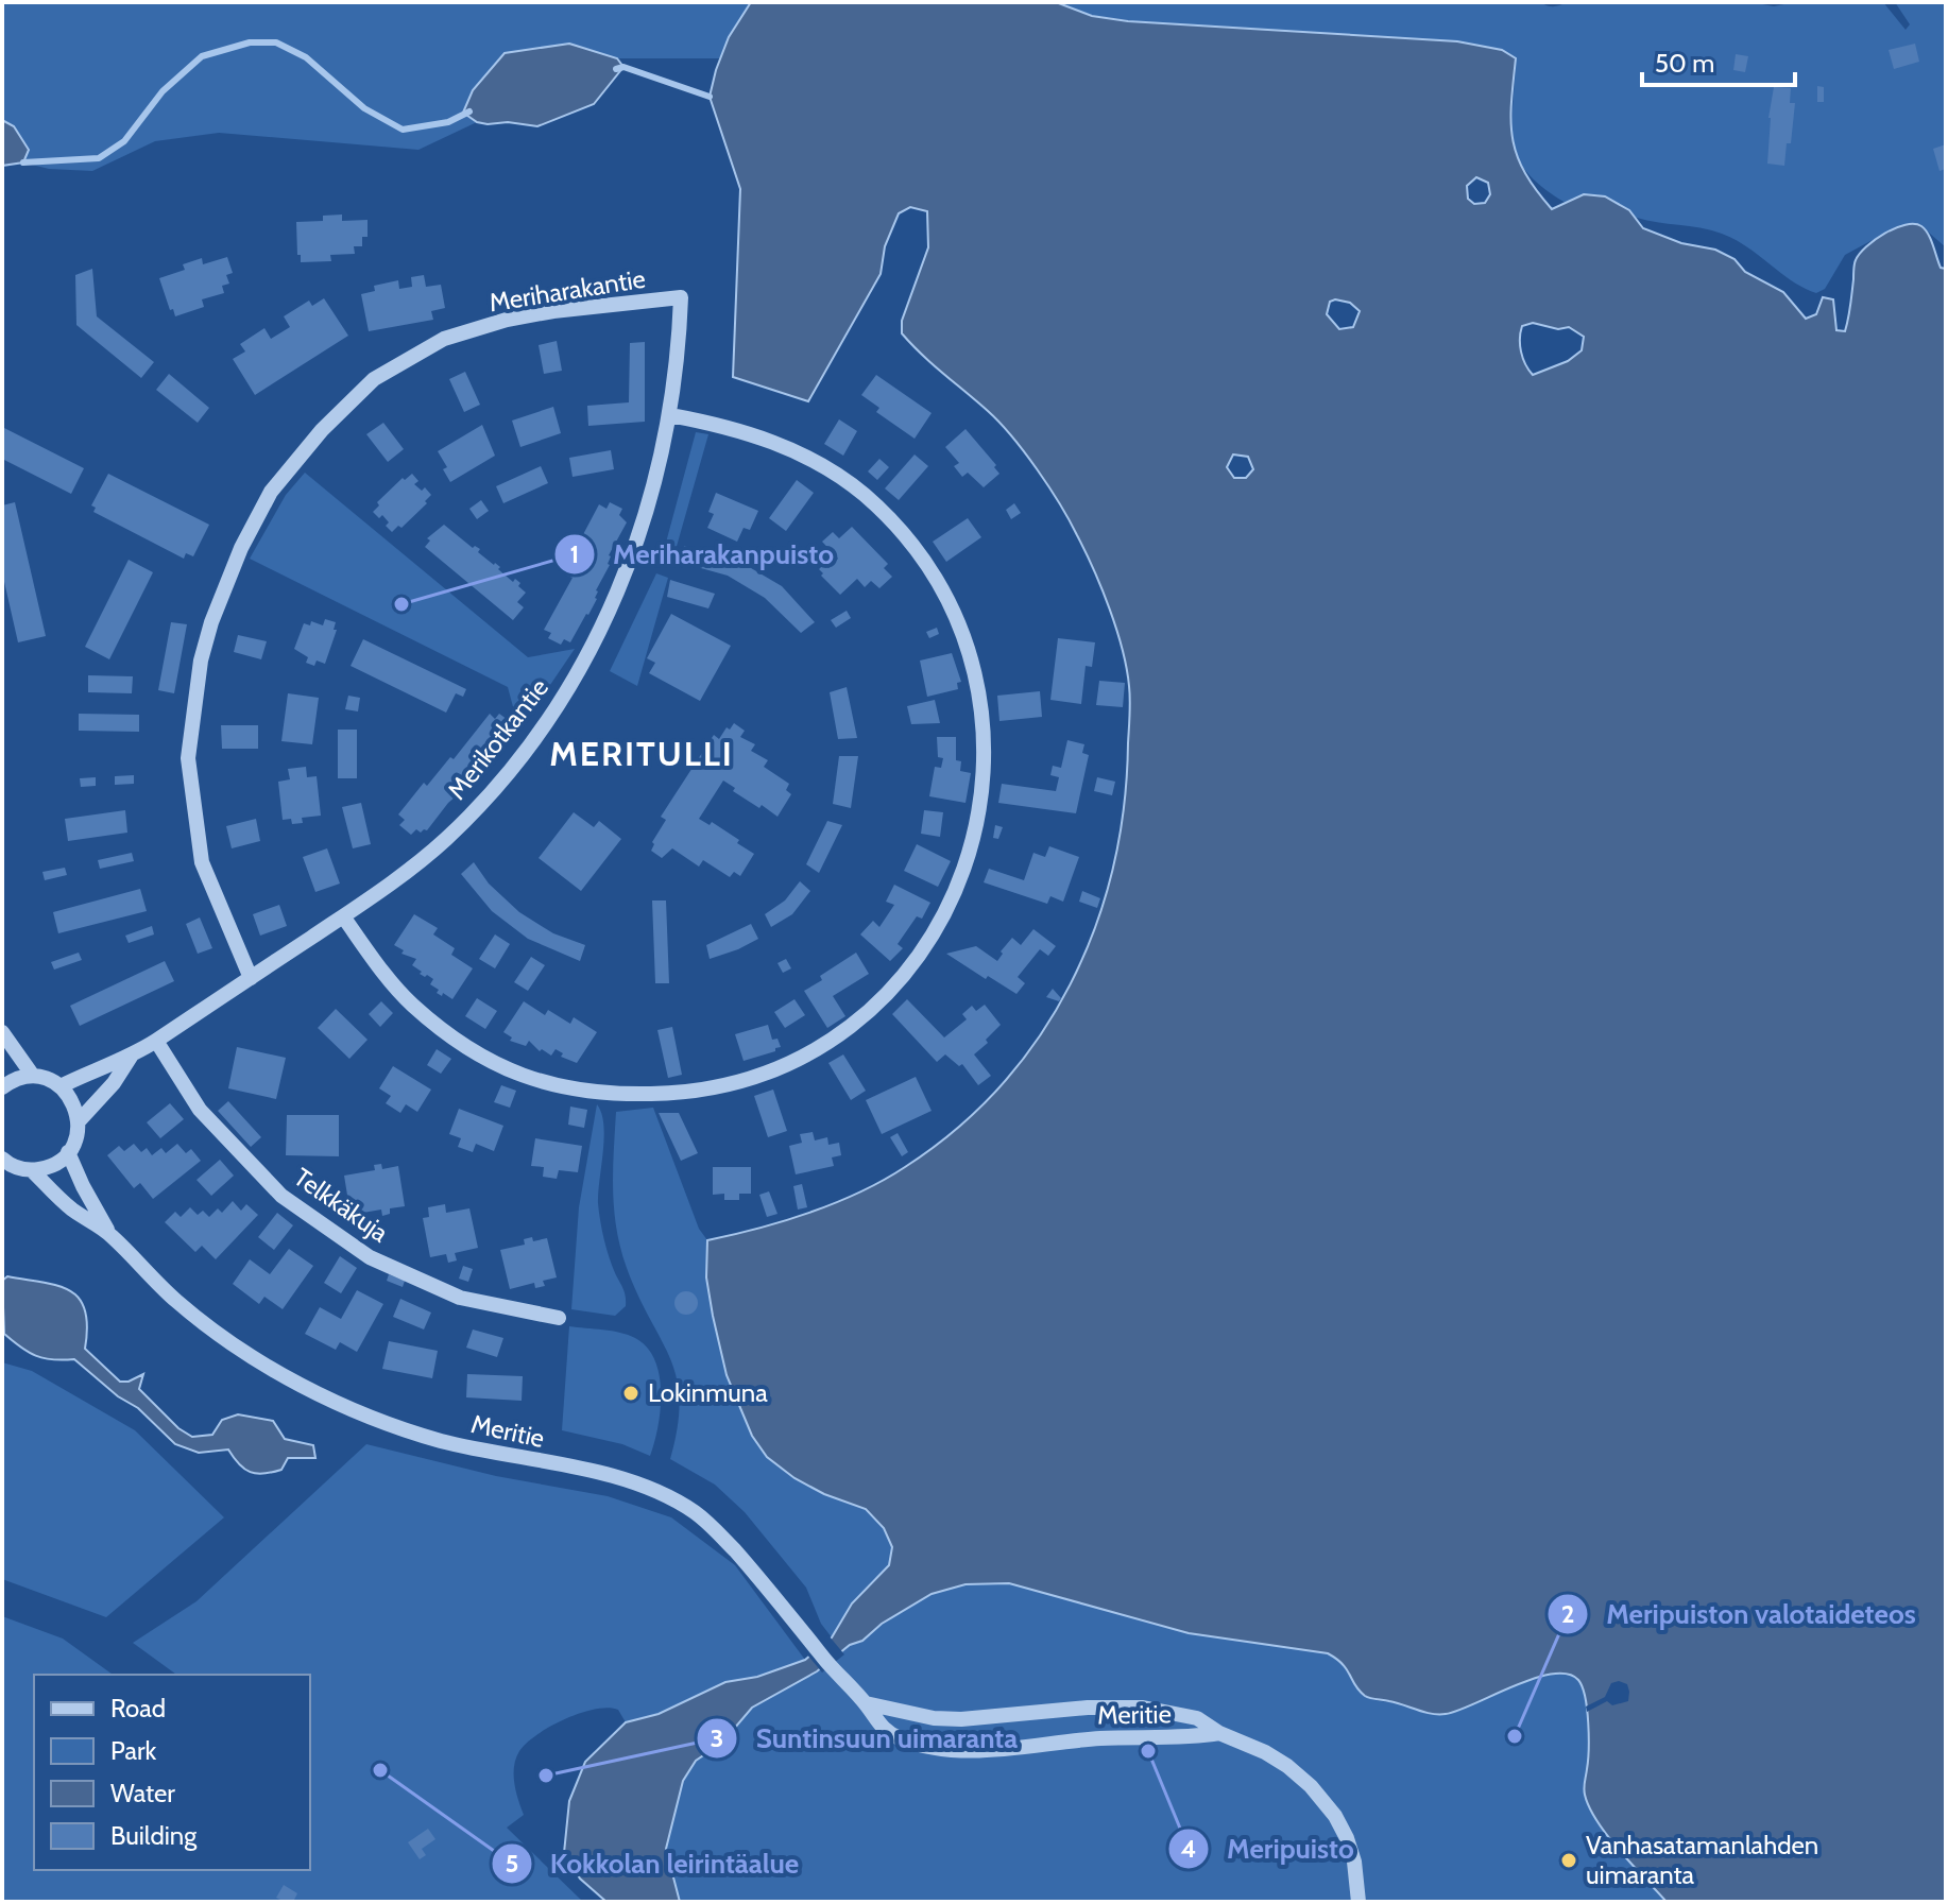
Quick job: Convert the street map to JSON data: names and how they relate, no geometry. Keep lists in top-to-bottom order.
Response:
{
  "streets": {
    "street": [
      "Meriharakantie",
      "Merikotkantie",
      "Telkkäkuja",
      "Meritie"
    ]
  },
  "crossings": [
    ["Meriharakantie", "Merikotkantie"],
    ["Merikotkantie", "Telkkäkuja"]
  ],
  "districts": ["MERITULLI"],
  "places": [
    "Meriharakanpuisto",
    "Lokinmuna",
    "Meripuiston valotaideteos",
    "Meripuisto",
    "Kokkolan leirintäalue",
    "Suntinsuun uimaranta",
    "Vanhasatamanlahden uimaranta"
  ],
  "legend": [
    "Road",
    "Park",
    "Water",
    "Building"
  ],
  "scale_bar": "50 m"
}
